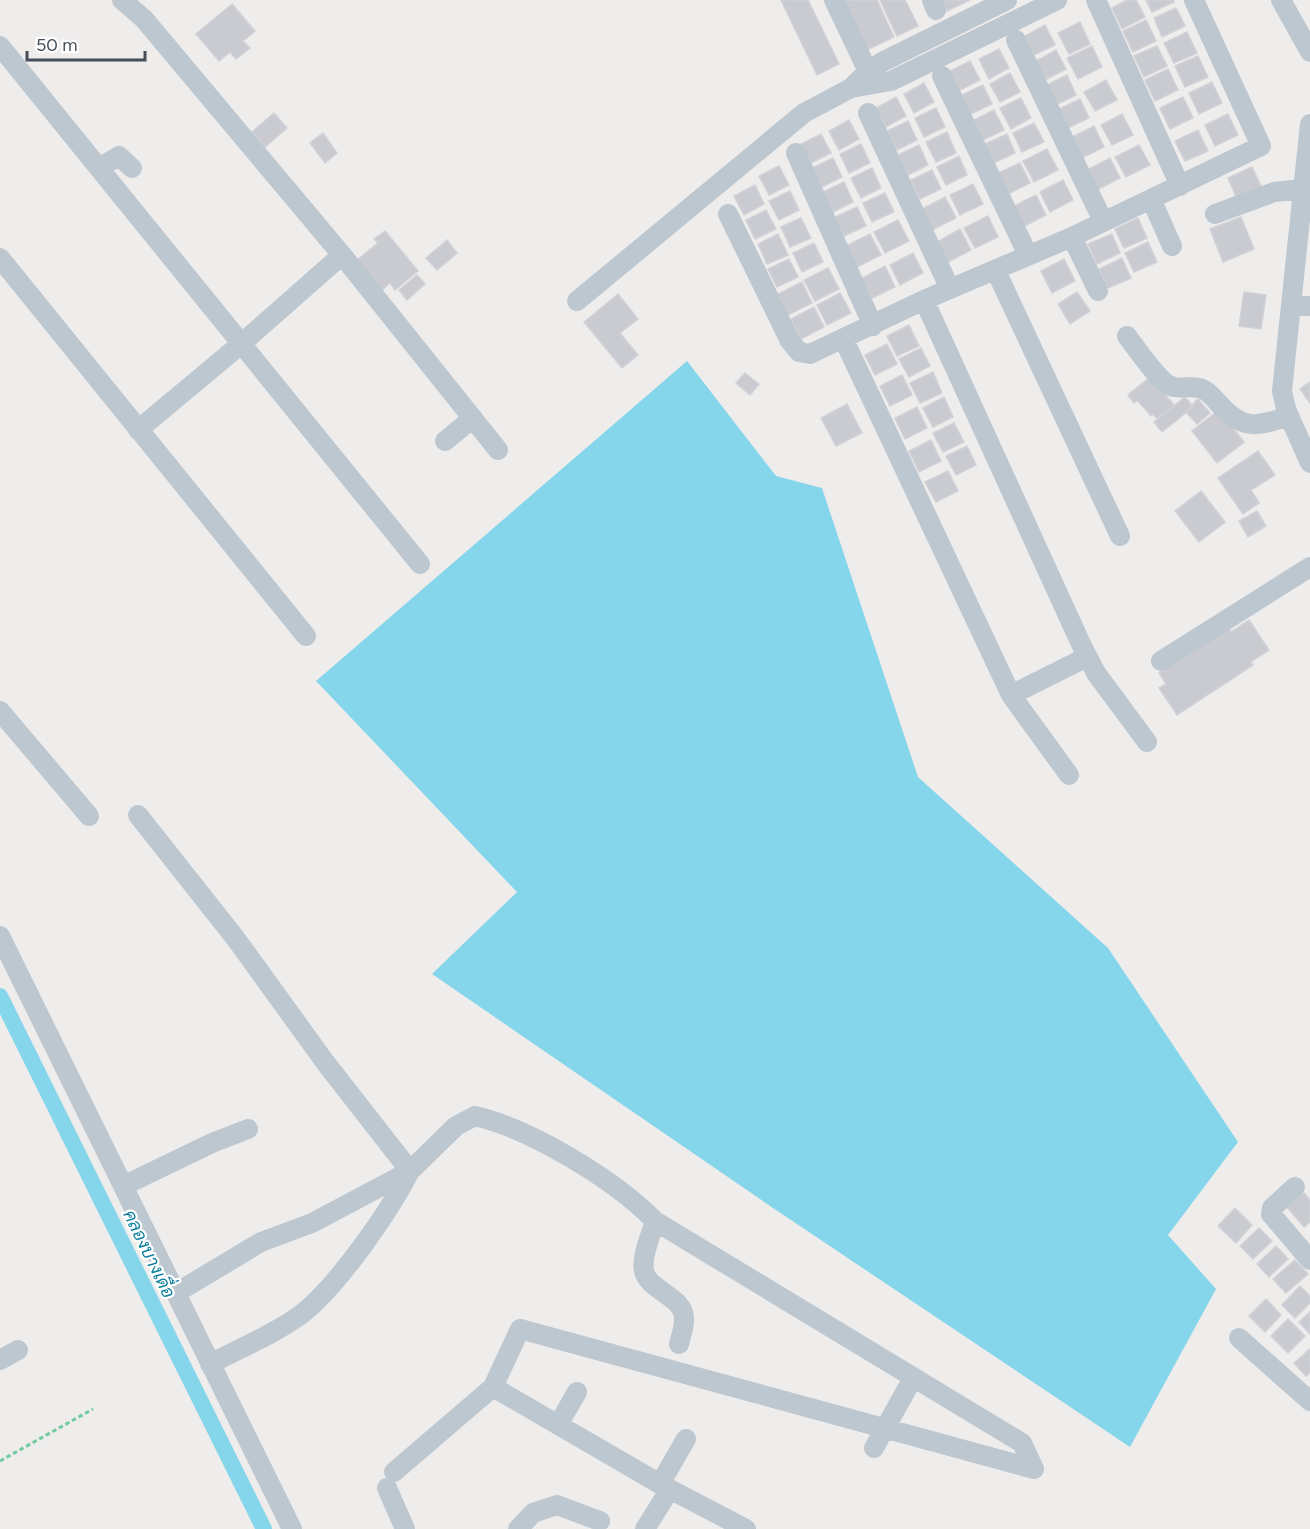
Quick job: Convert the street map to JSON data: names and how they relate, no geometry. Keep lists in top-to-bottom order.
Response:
{
  "water": ["คลองบางเดื่อ"],
  "scale_bar": "50 m"
}
